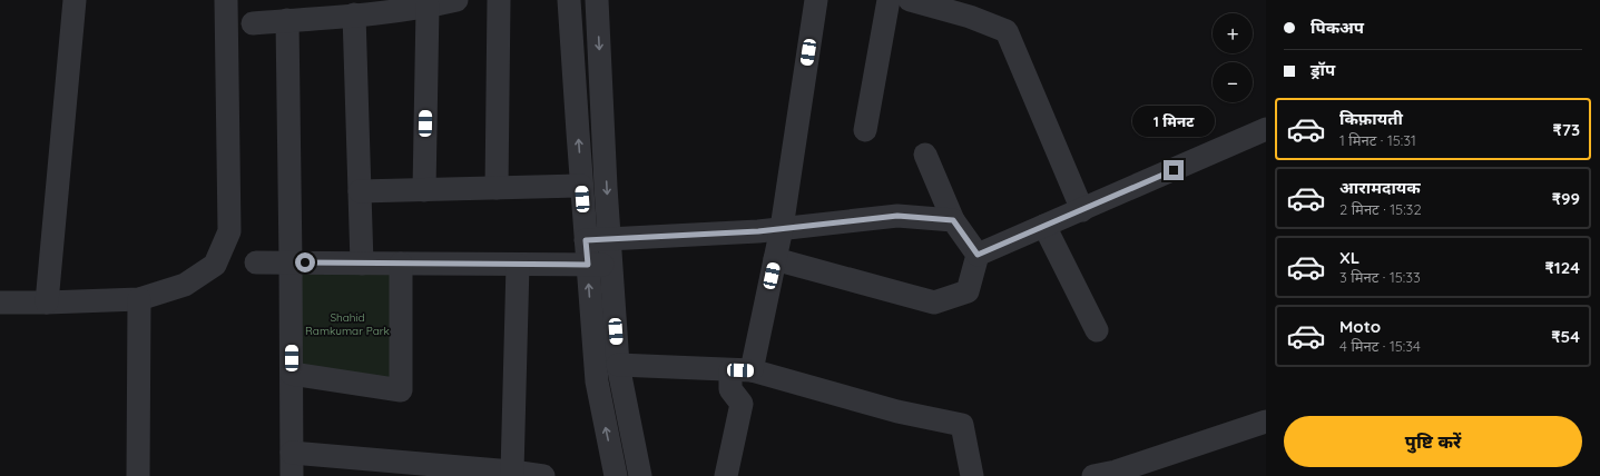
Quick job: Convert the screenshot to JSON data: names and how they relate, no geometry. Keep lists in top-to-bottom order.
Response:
{
  "parks": ["Shahid Ramkumar Park"],
  "page": {
    "banner": ["पिकअप", "ड्रॉप"],
    "map_buttons": ["+", "−"],
    "list": [
      {
        "name": "किफ़ायती",
        "note": "1 मिनट · 15:31",
        "value": "₹73"
      },
      {
        "name": "आरामदायक",
        "note": "2 मिनट · 15:32",
        "value": "₹99"
      },
      {
        "name": "XL",
        "note": "3 मिनट · 15:33",
        "value": "₹124"
      },
      {
        "name": "Moto",
        "note": "4 मिनट · 15:34",
        "value": "₹54"
      }
    ],
    "bubble": "1 मिनट",
    "buttons": "पुष्टि करें"
  }
}
